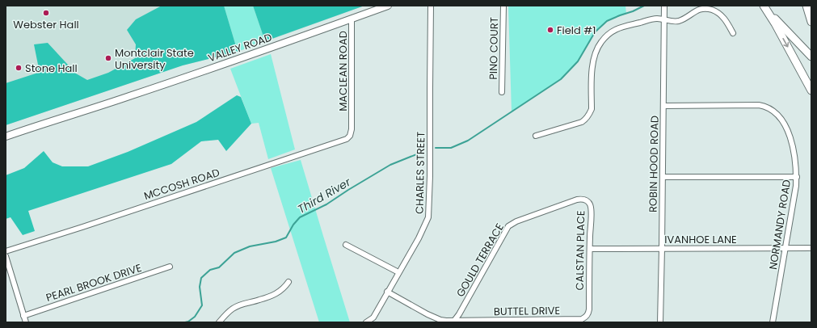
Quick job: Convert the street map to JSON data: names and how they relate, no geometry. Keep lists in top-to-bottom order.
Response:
{
  "streets": {
    "main road": ["VALLEY ROAD"],
    "street": [
      "PINO COURT",
      "MACLEAN ROAD",
      "ROBIN HOOD ROAD",
      "CHARLES STREET",
      "MCCOSH ROAD",
      "NORMANDY ROAD",
      "IVANHOE LANE",
      "CALSTAN PLACE",
      "GOULD TERRACE",
      "PEARL BROOK DRIVE",
      "BUTTEL DRIVE"
    ]
  },
  "crossings": [
    ["VALLEY ROAD", "MACLEAN ROAD"],
    ["MACLEAN ROAD", "MCCOSH ROAD"],
    ["ROBIN HOOD ROAD", "NORMANDY ROAD"],
    ["ROBIN HOOD ROAD", "IVANHOE LANE"],
    ["CHARLES STREET", "BUTTEL DRIVE"],
    ["NORMANDY ROAD", "IVANHOE LANE"],
    ["IVANHOE LANE", "CALSTAN PLACE"],
    ["CALSTAN PLACE", "GOULD TERRACE"],
    ["CALSTAN PLACE", "BUTTEL DRIVE"],
    ["GOULD TERRACE", "BUTTEL DRIVE"]
  ],
  "water": ["Third River"],
  "places": [
    "Webster Hall",
    "Field #1",
    "Montclair State University",
    "Stone Hall"
  ]
}
